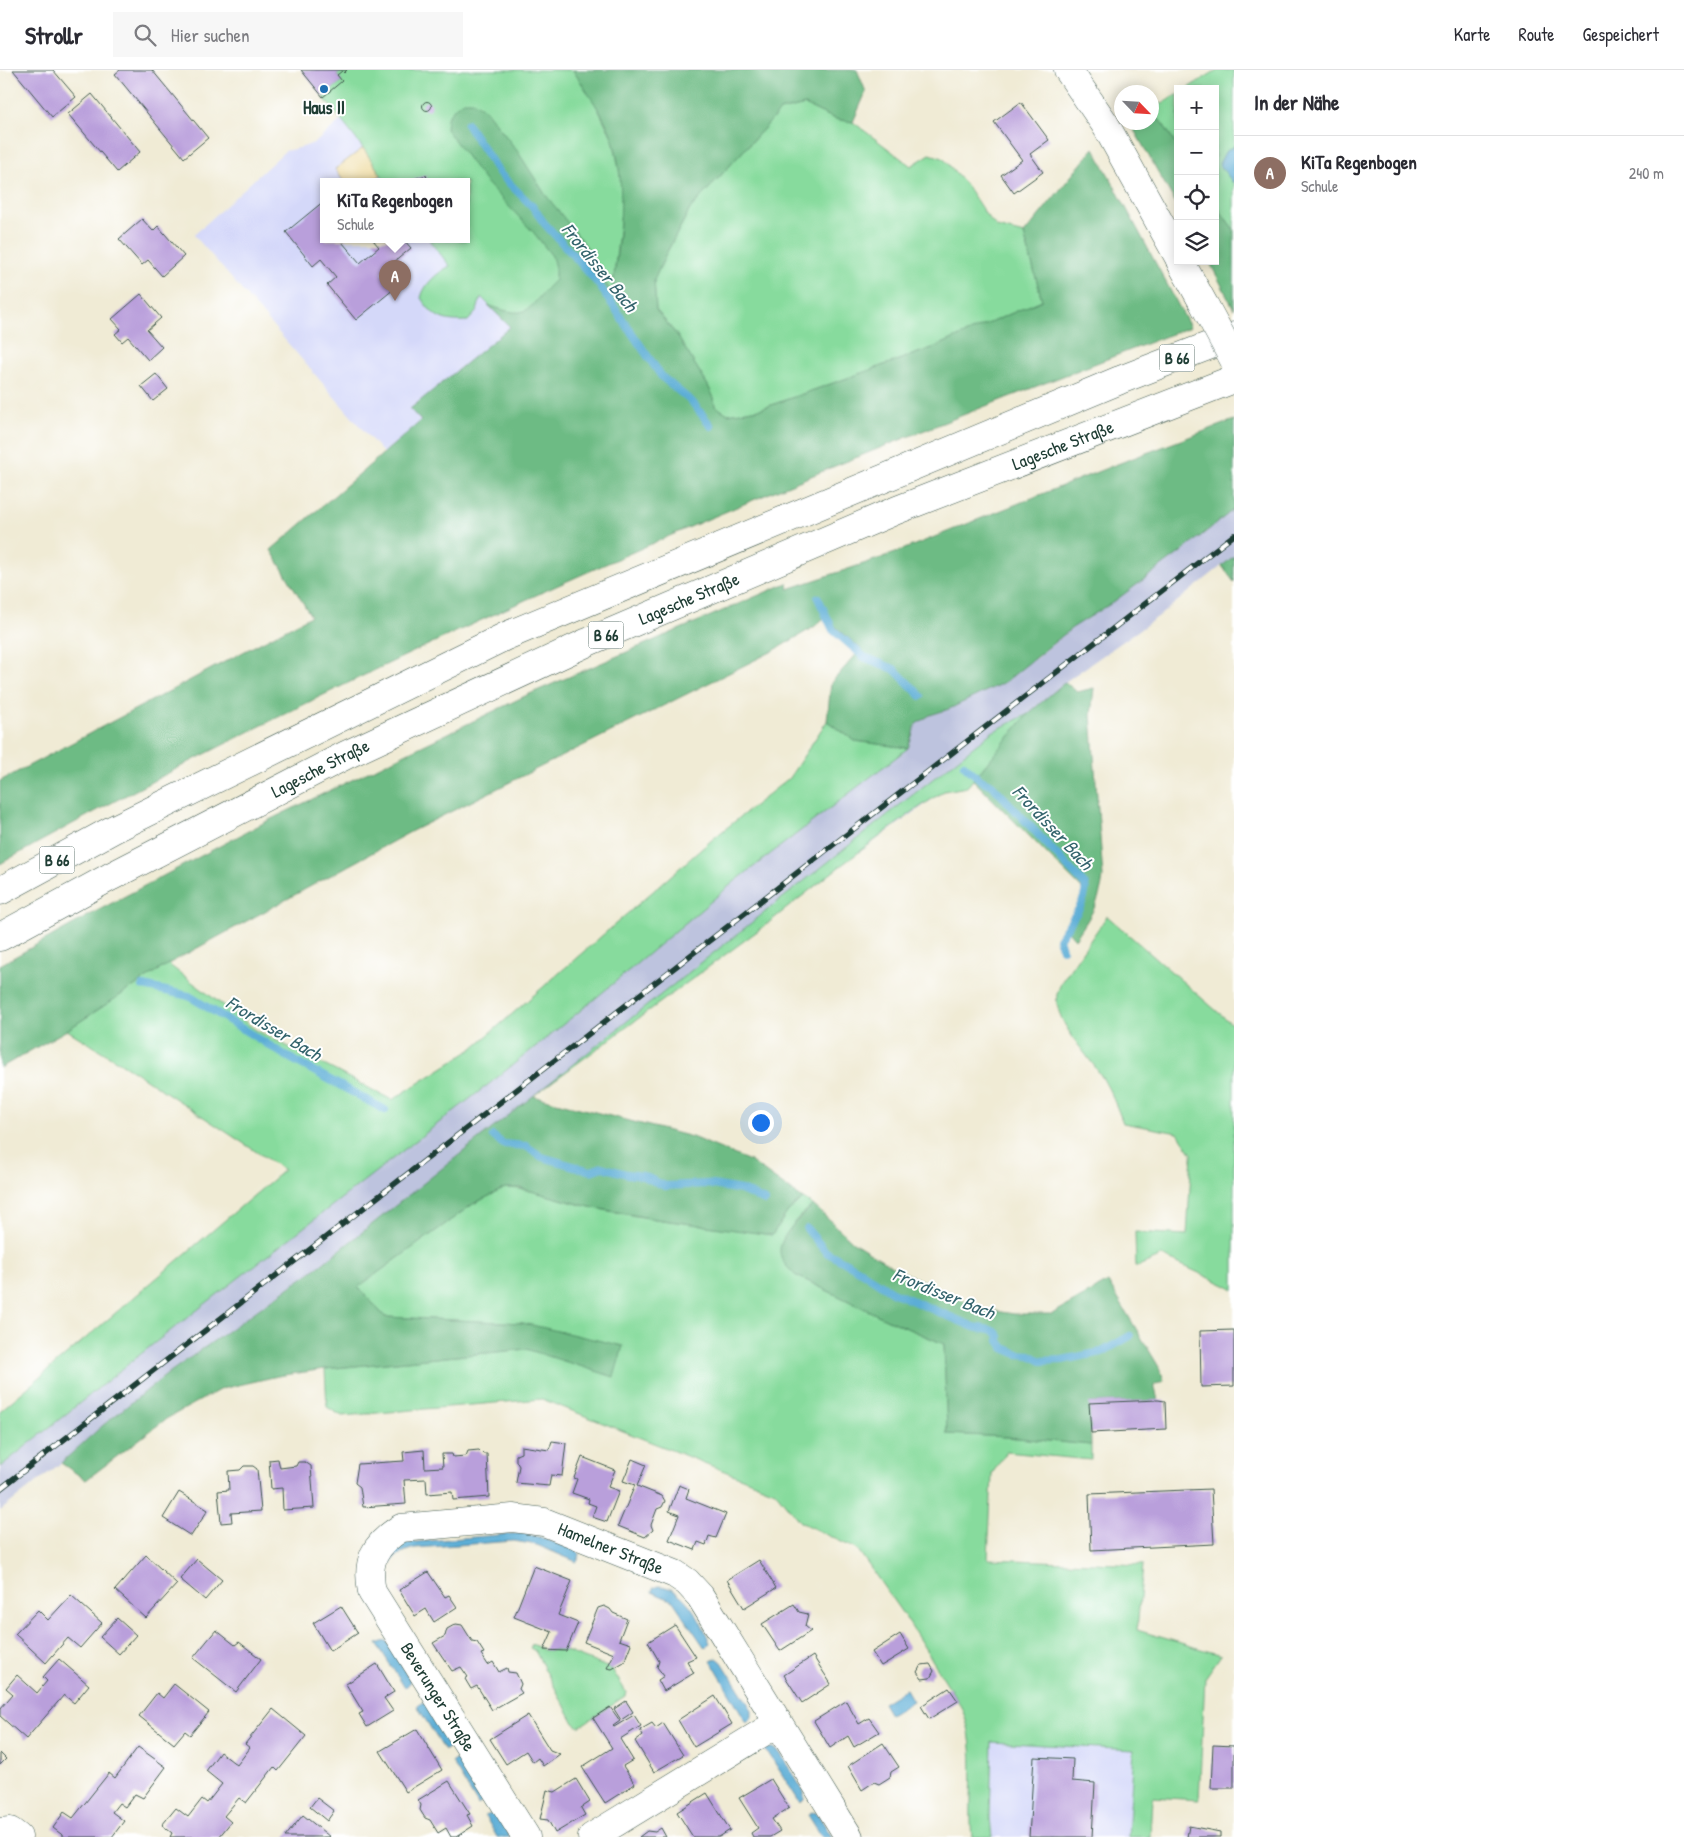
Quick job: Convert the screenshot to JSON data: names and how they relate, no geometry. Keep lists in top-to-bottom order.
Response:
{
  "streets": {
    "main road": [
      "B 66",
      "Lagesche Straße",
      "Hamelner Straße",
      "Beverunger Straße"
    ]
  },
  "crossings": [
    ["Hamelner Straße", "Beverunger Straße"]
  ],
  "water": ["Frordisser Bach"],
  "places": ["Haus II"],
  "north": "bottom right",
  "page": {
    "header": "Strollr",
    "search": "Hier suchen",
    "nav": ["Karte", "Route", "Gespeichert"],
    "heading": "In der Nähe",
    "map_buttons": ["+", "−"],
    "list": [
      {
        "mark": "A",
        "name": "KiTa Regenbogen",
        "note": "Schule",
        "value": "240 m"
      }
    ],
    "popup": ["KiTa Regenbogen", "Schule"],
    "pins": "A"
  }
}
